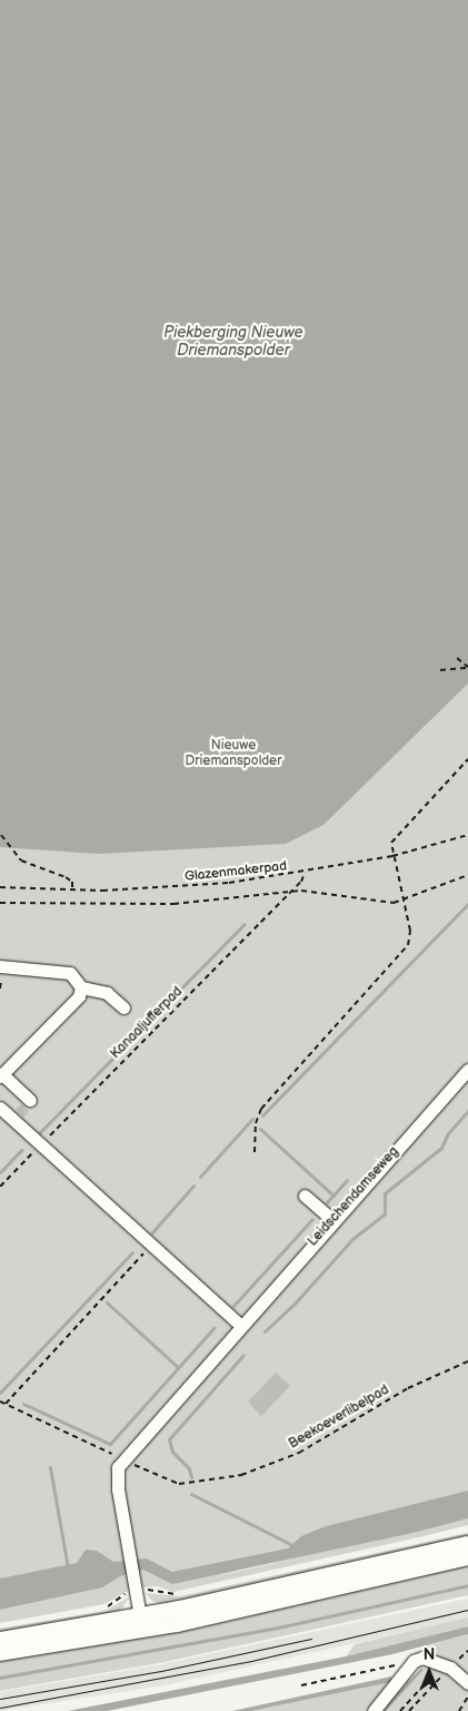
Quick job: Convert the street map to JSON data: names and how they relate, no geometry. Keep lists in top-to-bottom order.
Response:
{
  "streets": {
    "street": ["Leidschendamseweg"],
    "path": ["Glazenmakerpad", "Kanaaljufferpad", "Beekoeverlibelpad"]
  },
  "crossings": [
    ["Glazenmakerpad", "Kanaaljufferpad"],
    ["Leidschendamseweg", "Beekoeverlibelpad"]
  ],
  "water": ["Piekberging Nieuwe Driemanspolder"],
  "parks": ["Nieuwe Driemanspolder"],
  "north": "top"
}
